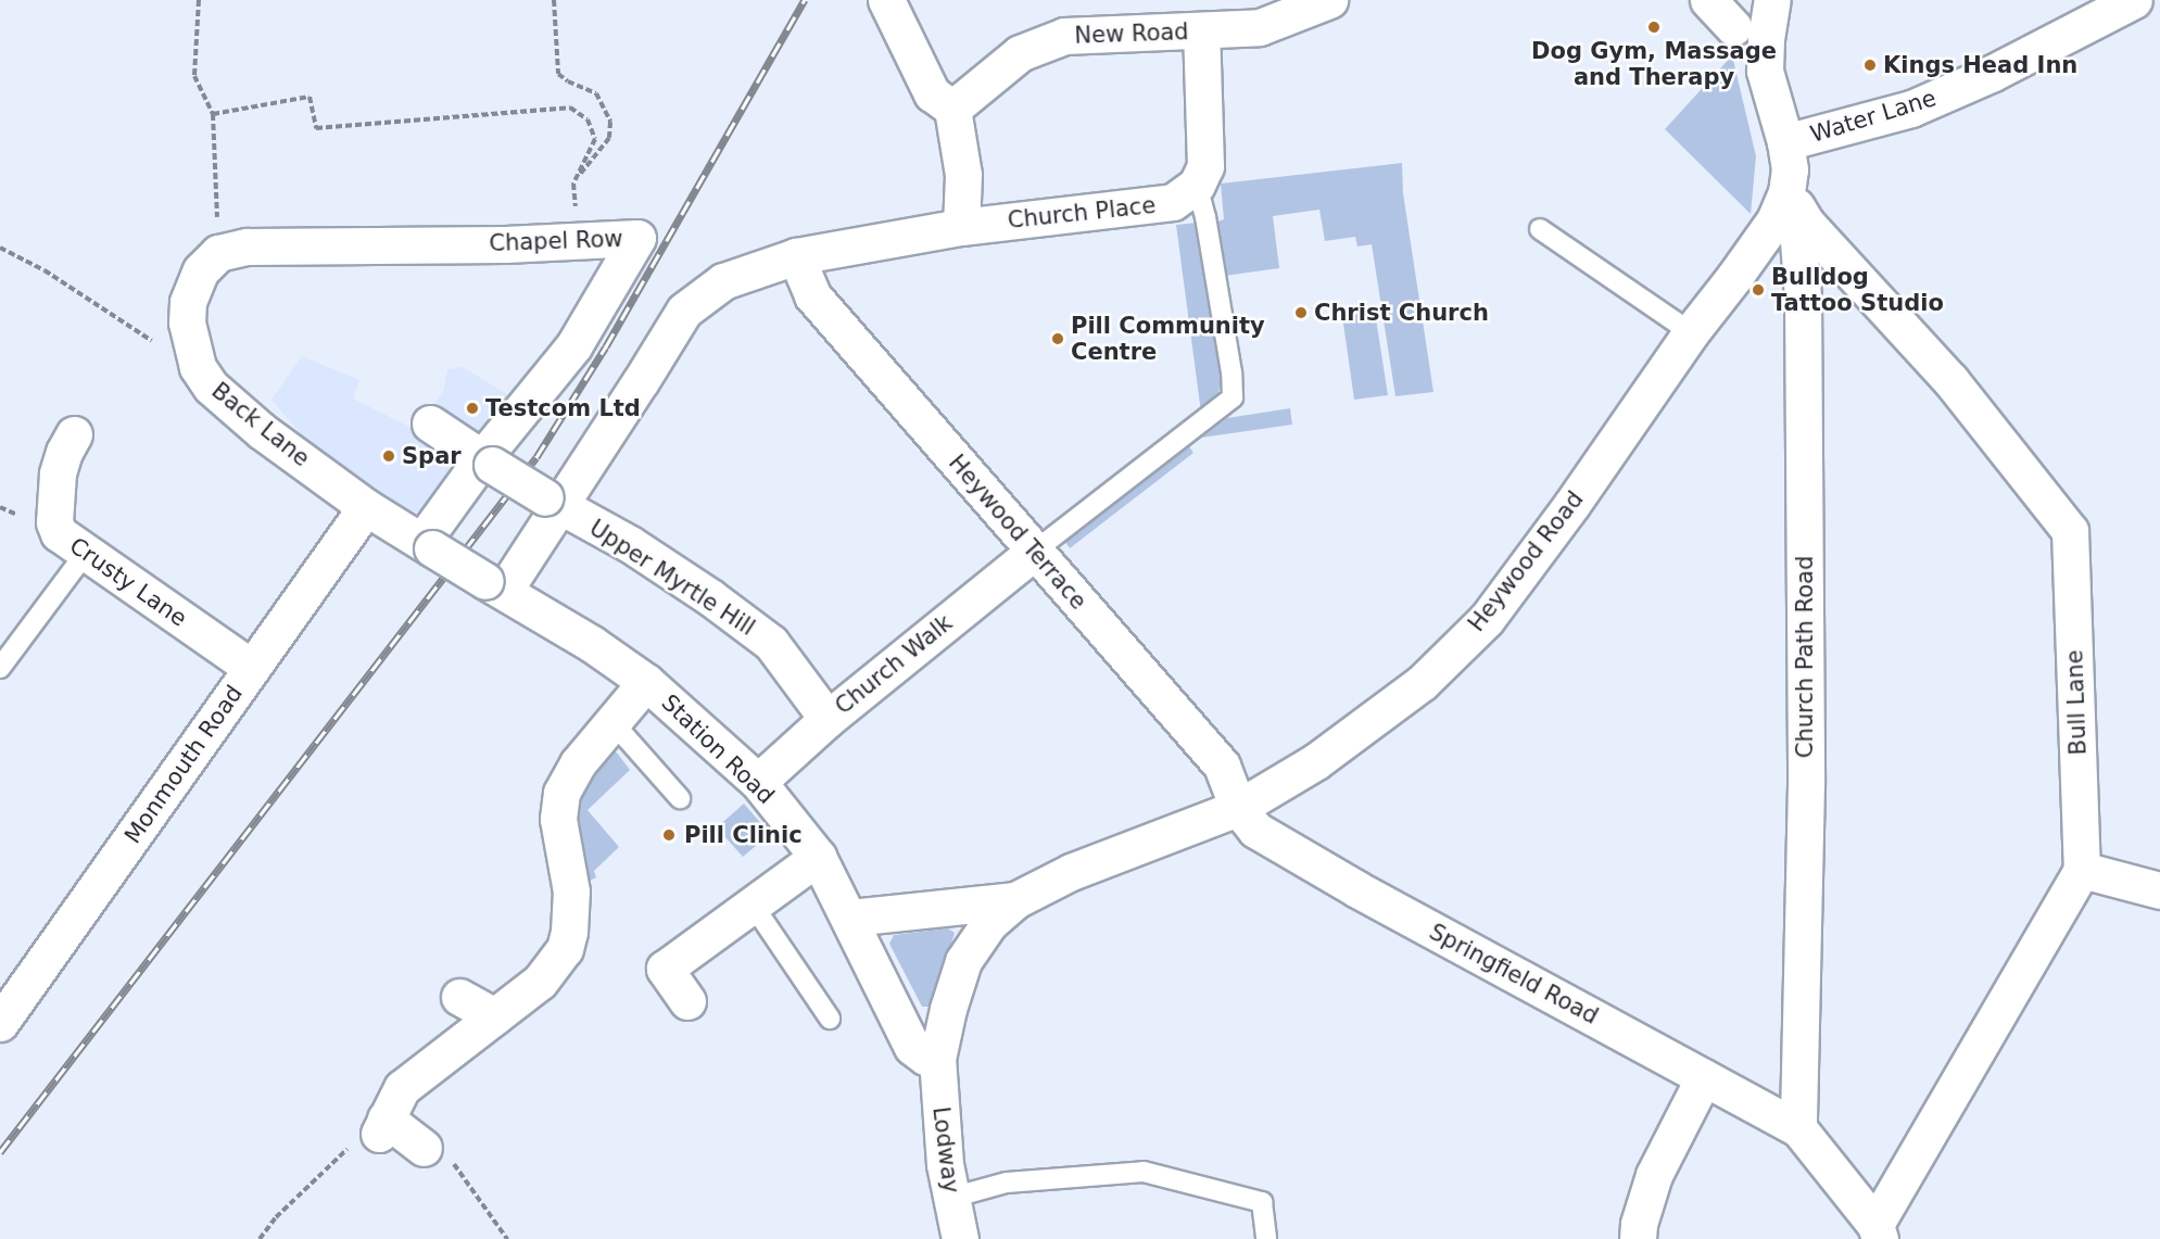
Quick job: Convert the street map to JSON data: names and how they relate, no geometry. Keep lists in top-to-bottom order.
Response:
{
  "streets": {
    "street": [
      "New Road",
      "Water Lane",
      "Church Place",
      "Chapel Row",
      "Back Lane",
      "Heywood Terrace",
      "Heywood Road",
      "Upper Myrtle Hill",
      "Crusty Lane",
      "Church Path Road",
      "Church Walk",
      "Bull Lane",
      "Station Road",
      "Monmouth Road",
      "Springfield Road",
      "Lodway"
    ]
  },
  "crossings": [
    ["Water Lane", "Heywood Road"],
    ["Church Place", "Heywood Terrace"],
    ["Church Place", "Upper Myrtle Hill"],
    ["Church Place", "Station Road"],
    ["Chapel Row", "Back Lane"],
    ["Chapel Row", "Upper Myrtle Hill"],
    ["Chapel Row", "Station Road"],
    ["Back Lane", "Station Road"],
    ["Back Lane", "Monmouth Road"],
    ["Heywood Terrace", "Heywood Road"],
    ["Heywood Terrace", "Church Walk"],
    ["Heywood Terrace", "Springfield Road"],
    ["Heywood Road", "Station Road"],
    ["Heywood Road", "Springfield Road"],
    ["Heywood Road", "Lodway"],
    ["Upper Myrtle Hill", "Church Walk"],
    ["Crusty Lane", "Monmouth Road"],
    ["Church Path Road", "Bull Lane"],
    ["Church Path Road", "Springfield Road"],
    ["Church Walk", "Station Road"],
    ["Station Road", "Lodway"]
  ],
  "places": [
    "Dog Gym, Massage and Therapy",
    "Kings Head Inn",
    "Bulldog Tattoo Studio",
    "Christ Church",
    "Pill Community Centre",
    "Testcom Ltd",
    "Spar",
    "Pill Clinic"
  ]
}
